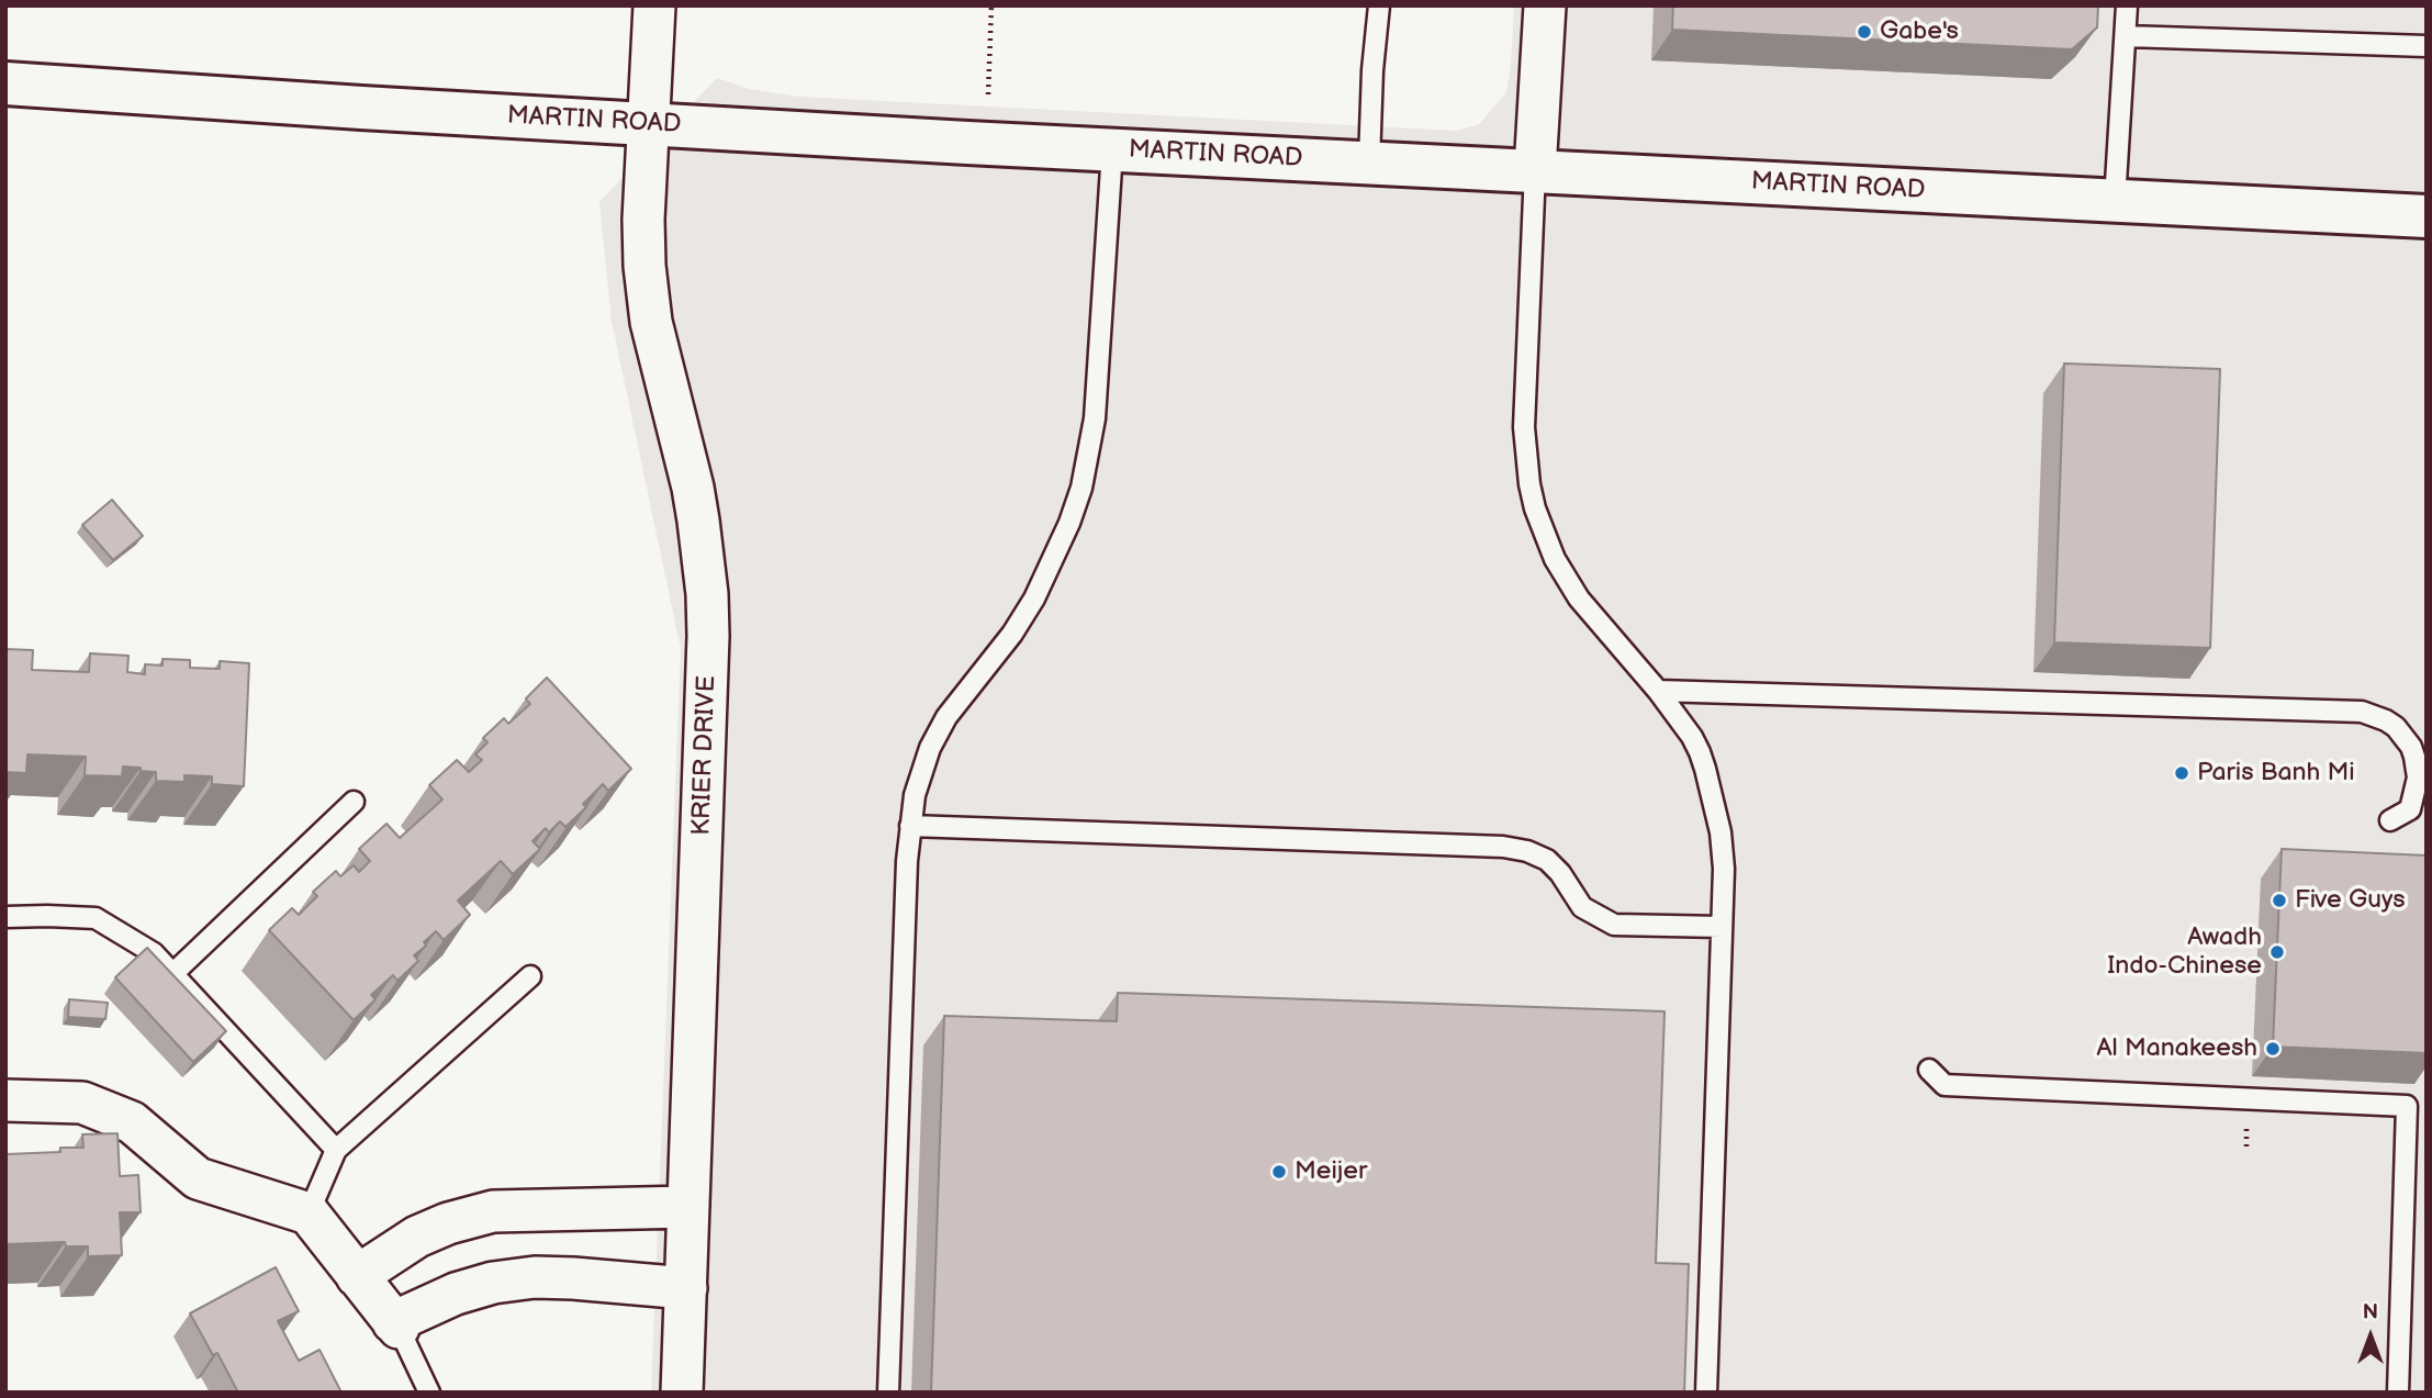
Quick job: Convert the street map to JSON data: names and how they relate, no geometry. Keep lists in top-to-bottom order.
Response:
{
  "streets": {
    "street": ["MARTIN ROAD", "KRIER DRIVE"]
  },
  "crossings": [
    ["MARTIN ROAD", "KRIER DRIVE"]
  ],
  "places": [
    "Gabe's",
    "Paris Banh Mi",
    "Five Guys",
    "Awadh Indo-Chinese",
    "Al Manakeesh",
    "Meijer"
  ],
  "north": "top"
}
